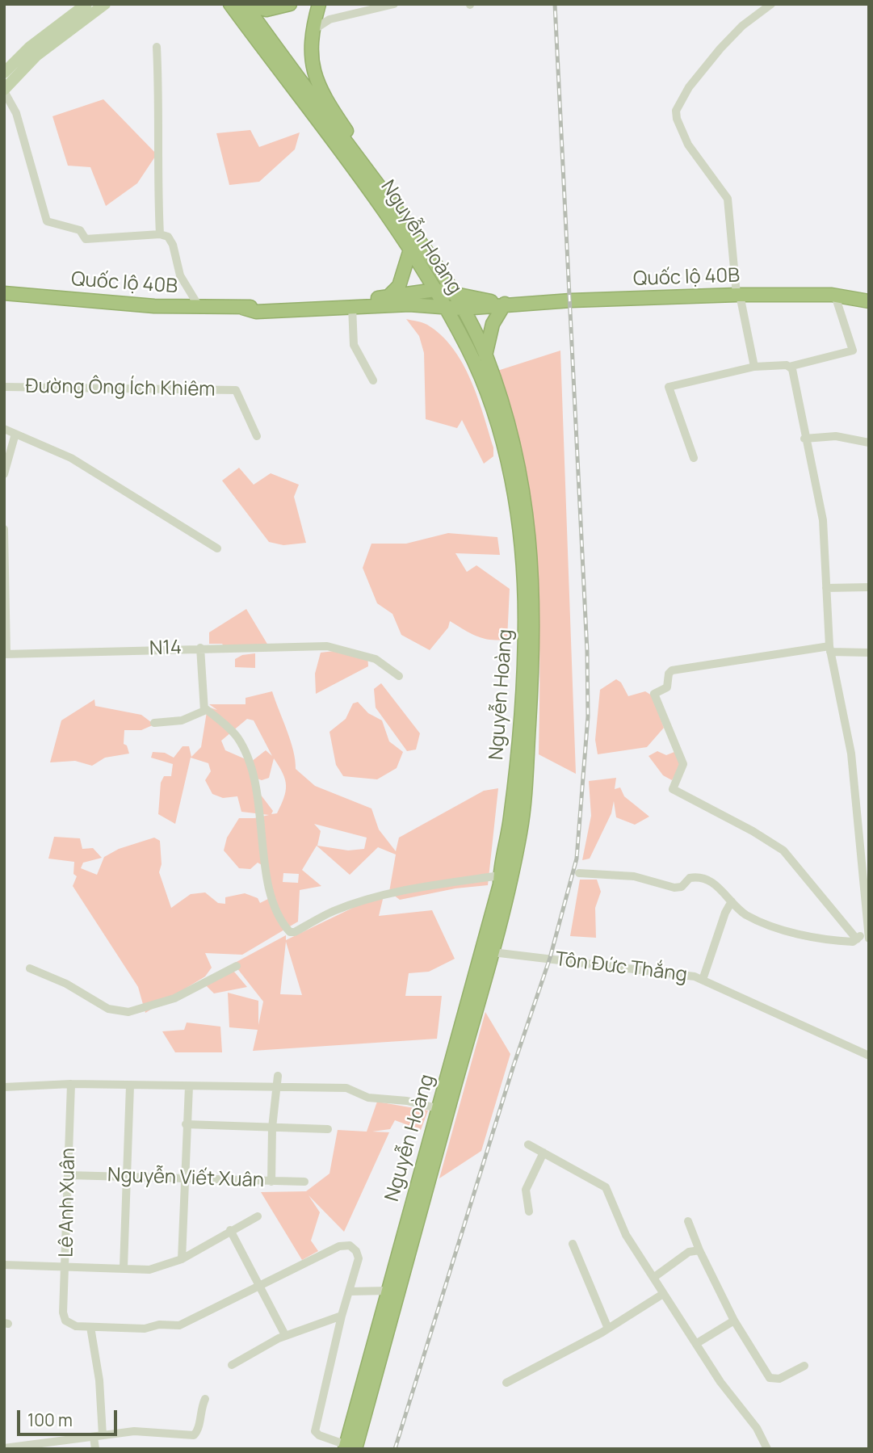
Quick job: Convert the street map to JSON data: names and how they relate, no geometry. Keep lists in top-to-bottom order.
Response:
{
  "streets": {
    "highway": ["Nguyễn Hoàng", "Quốc lộ 40B"],
    "street": [
      "Đường Ông Ích Khiêm",
      "N14",
      "Tôn Đức Thắng",
      "Nguyễn Viết Xuân",
      "Lê Anh Xuân"
    ]
  },
  "crossings": [
    ["Nguyễn Hoàng", "Quốc lộ 40B"],
    ["Nguyễn Hoàng", "Tôn Đức Thắng"],
    ["Nguyễn Viết Xuân", "Lê Anh Xuân"]
  ],
  "scale_bar": "100 m"
}
